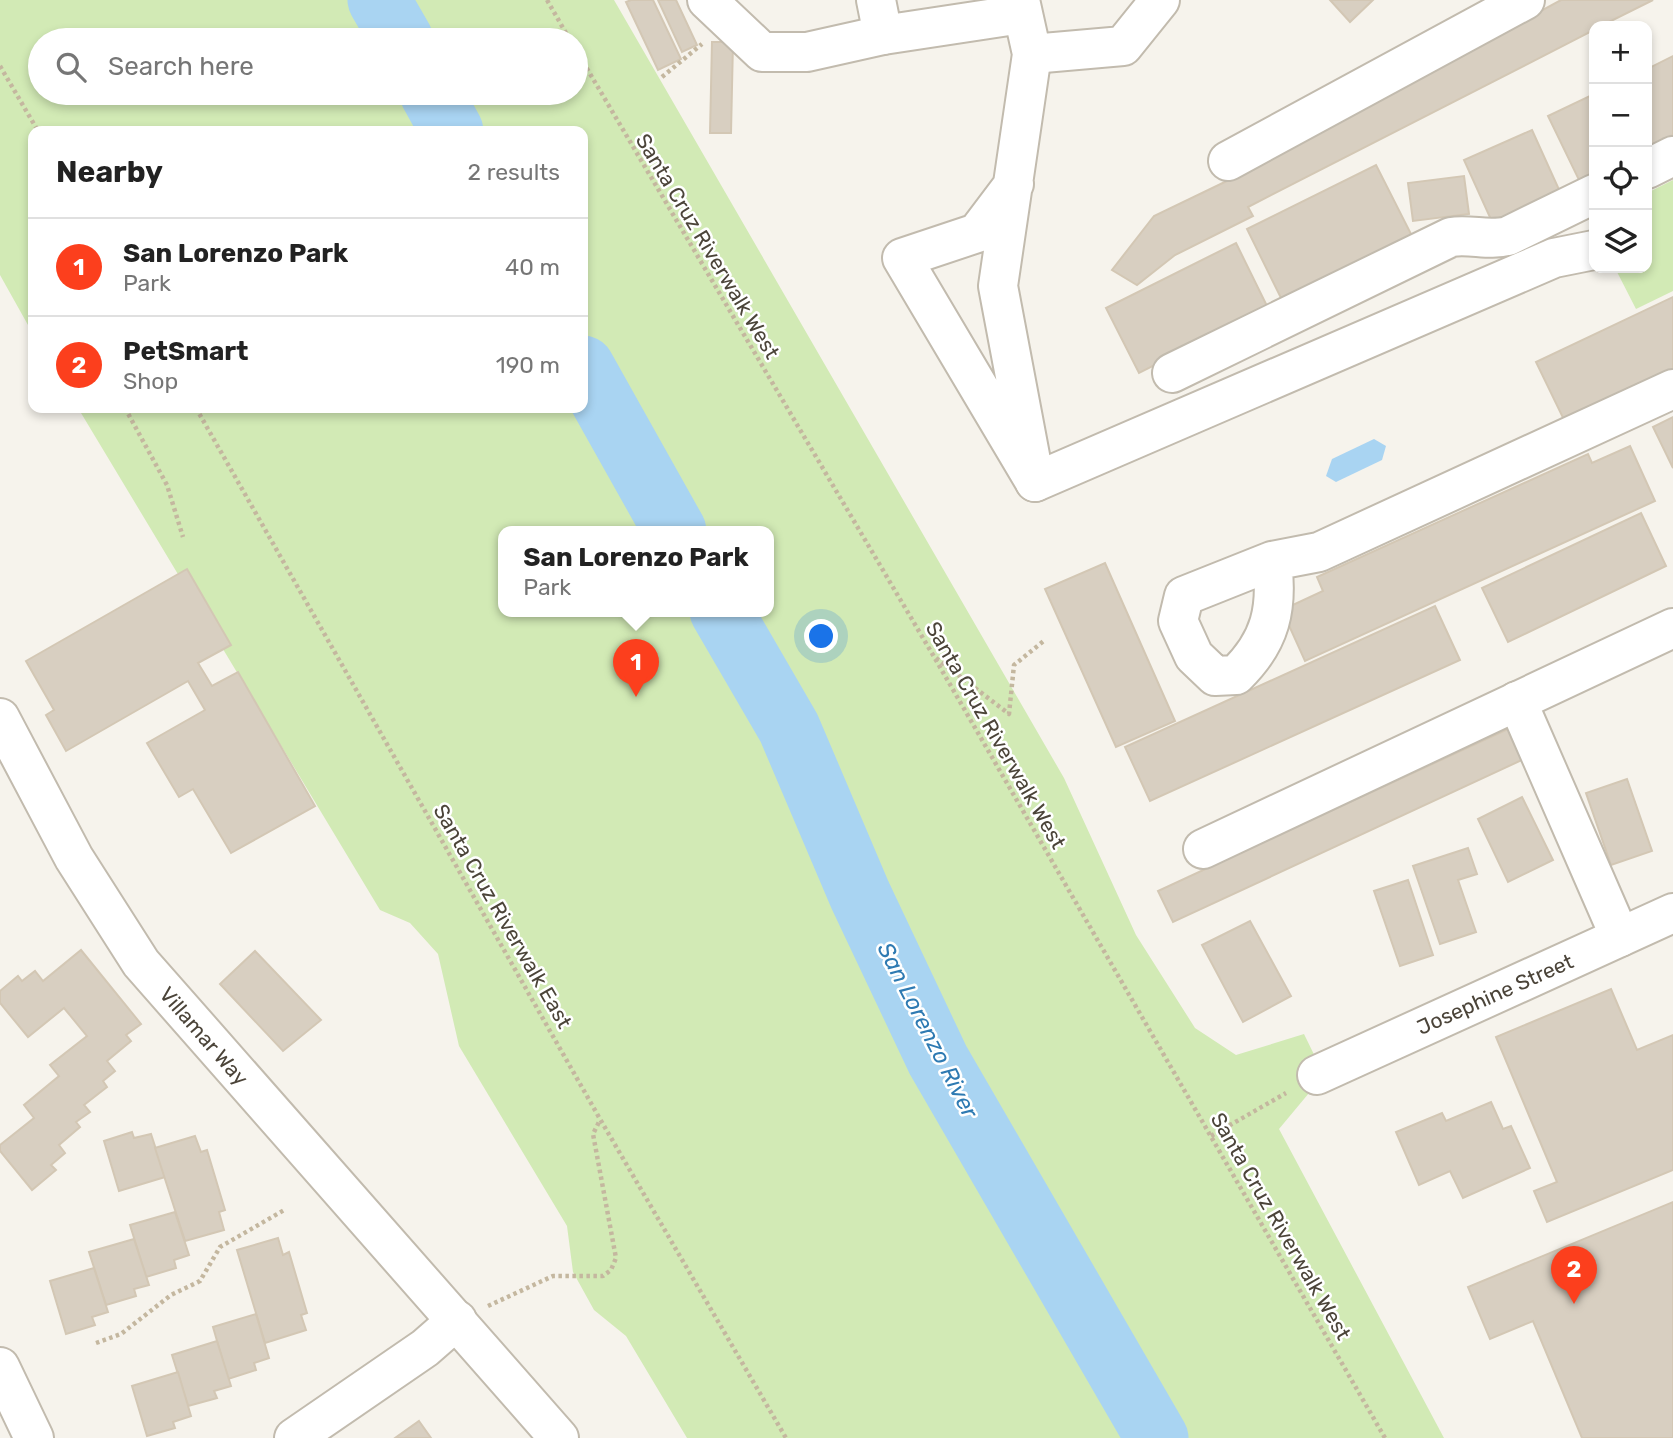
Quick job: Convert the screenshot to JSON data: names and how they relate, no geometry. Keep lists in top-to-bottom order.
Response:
{
  "streets": {
    "street": ["Josephine Street", "Villamar Way"],
    "path": ["Santa Cruz Riverwalk West", "Santa Cruz Riverwalk East"]
  },
  "water": ["San Lorenzo River"],
  "page": {
    "map_buttons": ["+", "−"],
    "search": "Search here",
    "heading": ["Nearby", "2 results"],
    "list": [
      {
        "mark": "1",
        "name": "San Lorenzo Park",
        "note": "Park",
        "value": "40 m"
      },
      {
        "mark": "2",
        "name": "PetSmart",
        "note": "Shop",
        "value": "190 m"
      }
    ],
    "popup": ["San Lorenzo Park", "Park"],
    "pins": ["1", "2"]
  }
}
